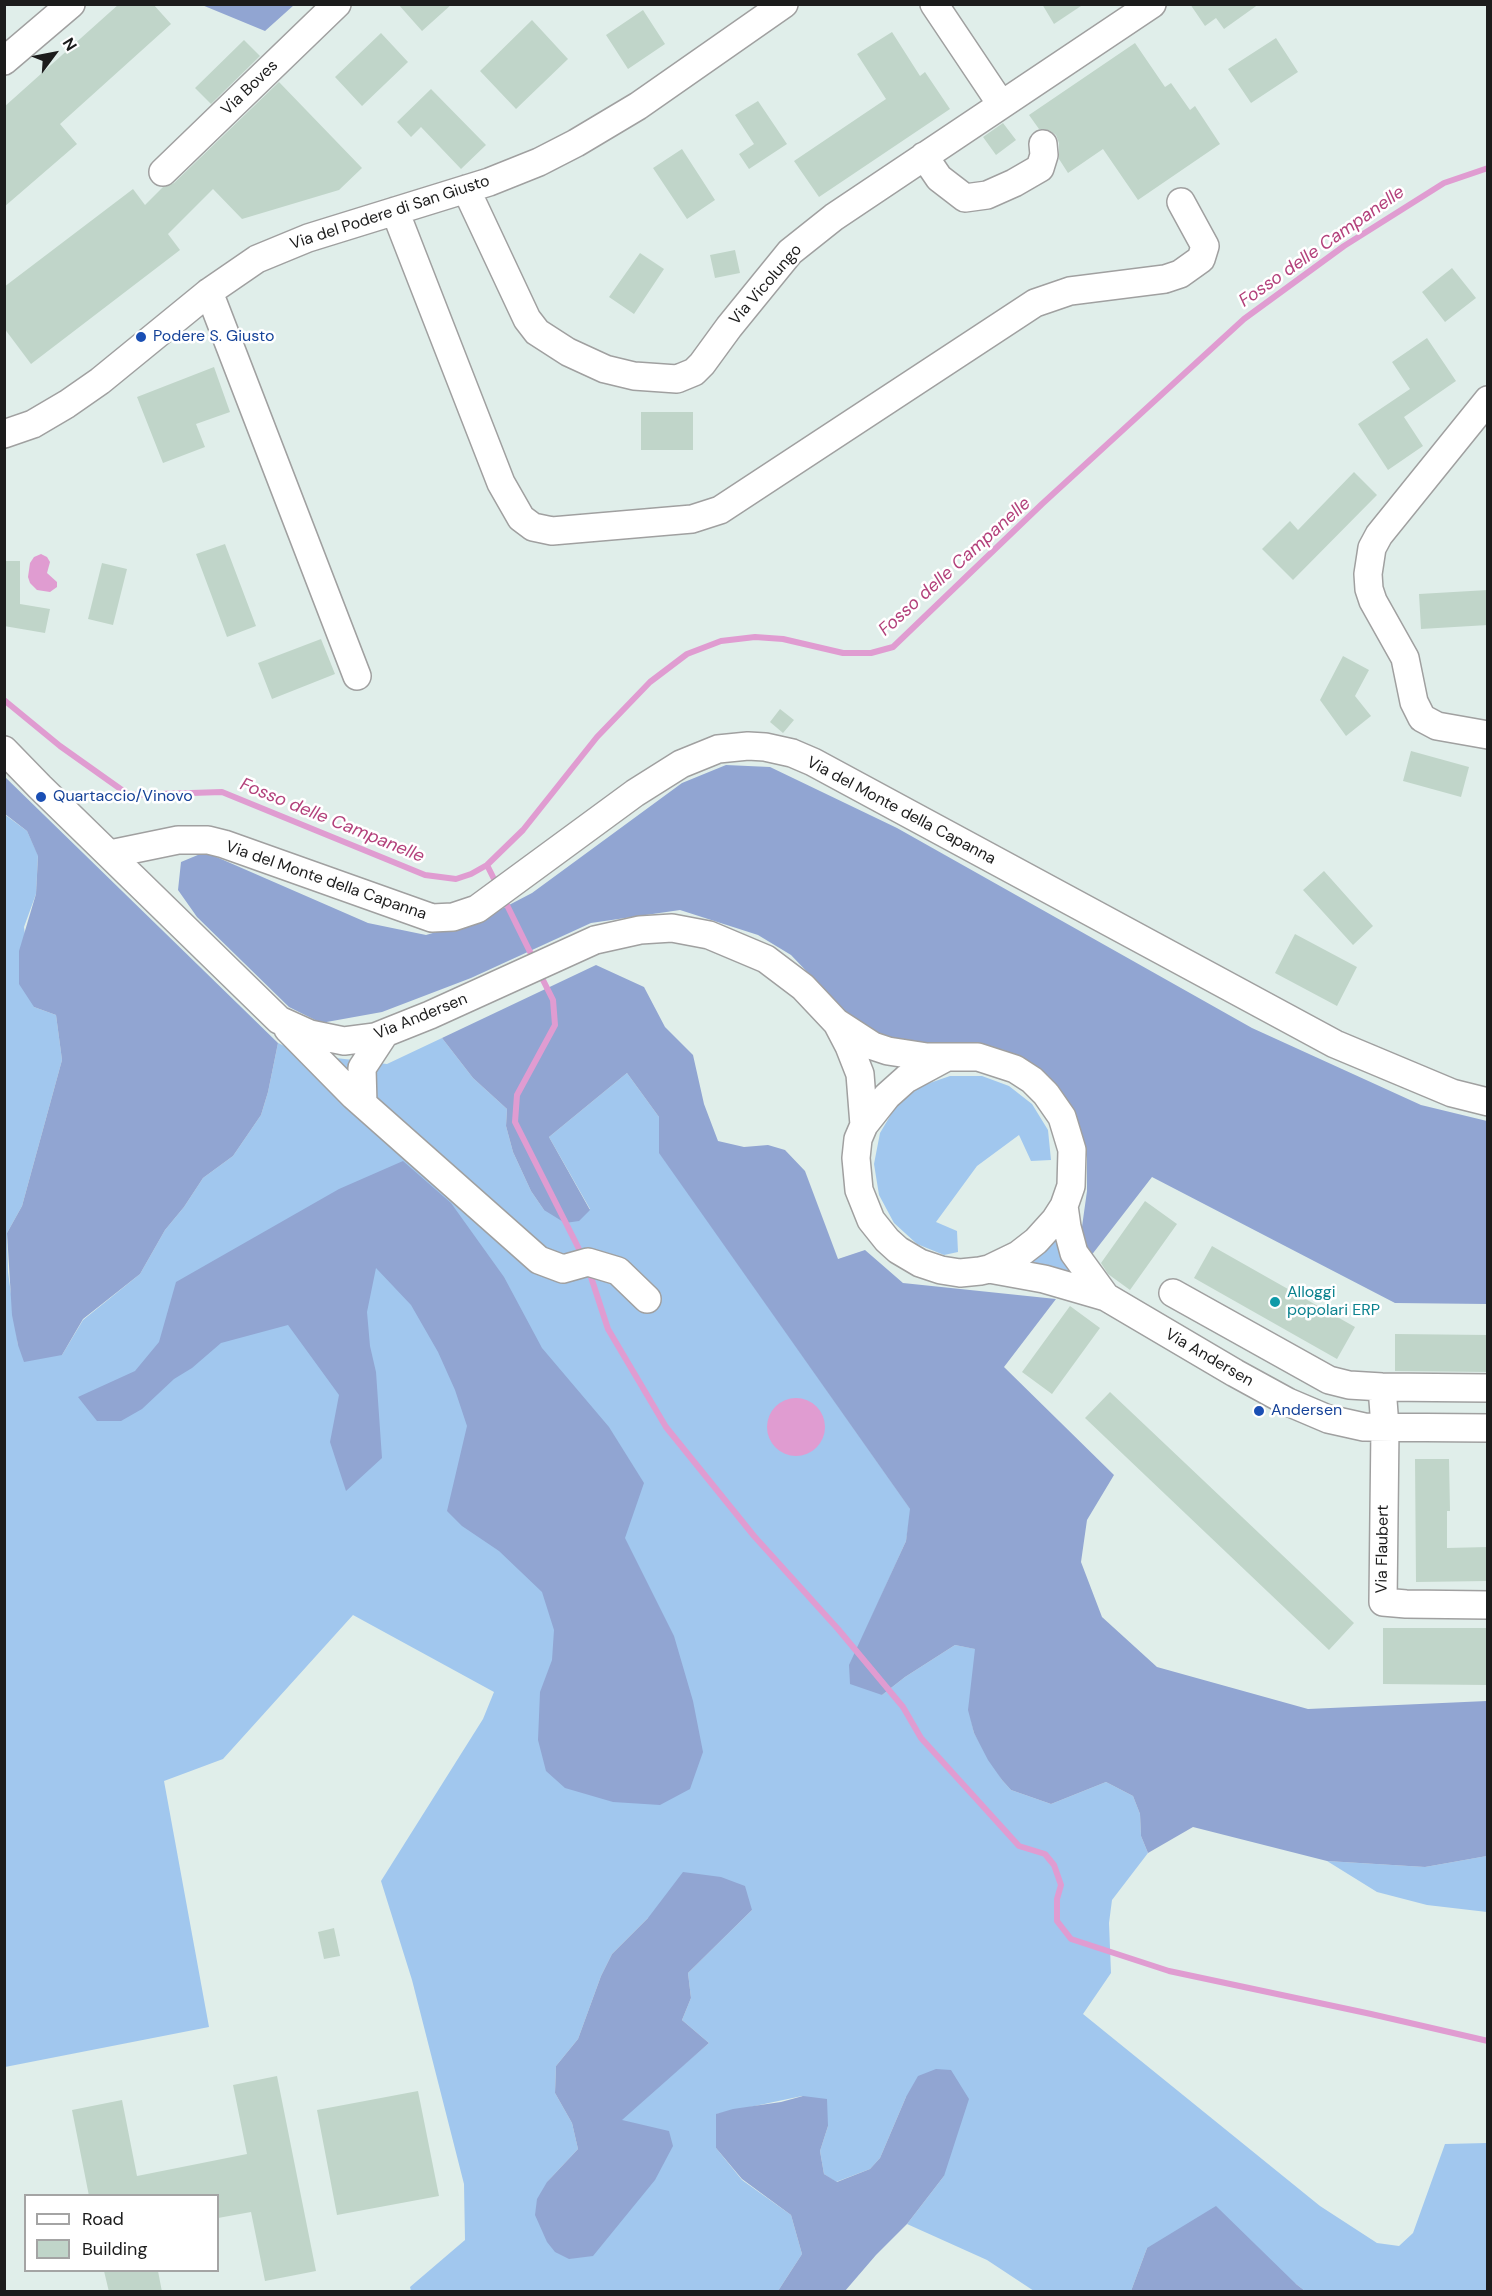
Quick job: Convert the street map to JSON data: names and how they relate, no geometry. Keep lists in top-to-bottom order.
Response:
{
  "streets": {
    "street": [
      "Via Boves",
      "Via del Podere di San Giusto",
      "Via Vicolungo",
      "Via del Monte della Capanna",
      "Via Andersen",
      "Via Flaubert"
    ]
  },
  "crossings": [
    ["Via del Podere di San Giusto", "Via Vicolungo"],
    ["Via del Monte della Capanna", "Via Andersen"],
    ["Via Andersen", "Via Flaubert"]
  ],
  "water": ["Fosso delle Campanelle"],
  "places": [
    "Podere S. Giusto",
    "Quartaccio/Vinovo",
    "Alloggi popolari ERP",
    "Andersen"
  ],
  "legend": ["Road", "Building"],
  "north": "top right"
}
